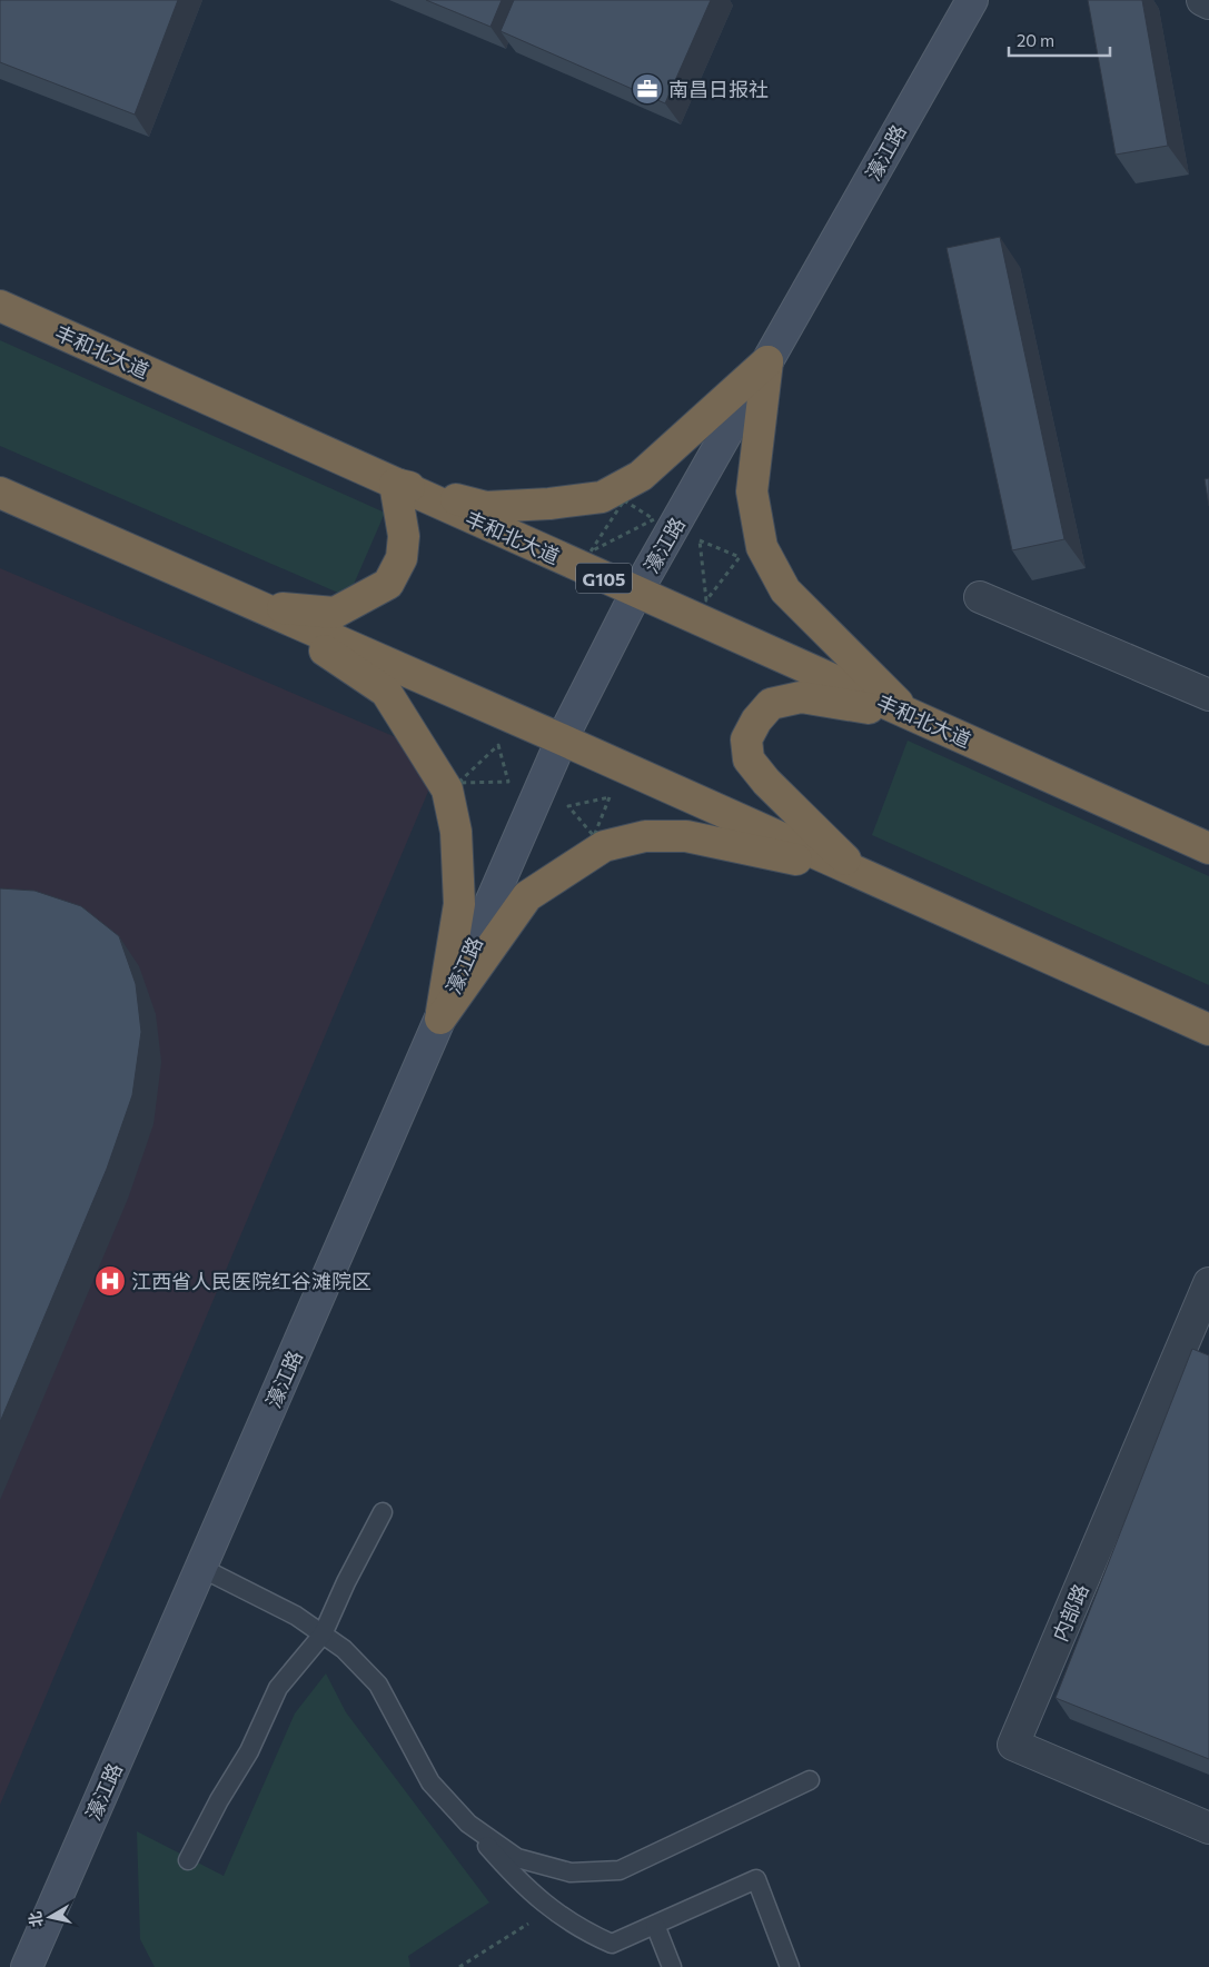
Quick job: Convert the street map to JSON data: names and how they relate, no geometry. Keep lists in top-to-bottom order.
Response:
{
  "streets": {
    "highway": ["丰和北大道", "G105"],
    "street": ["濠江路", "内部路"]
  },
  "crossings": [
    ["濠江路", "丰和北大道"]
  ],
  "places": {
    "office": ["南昌日报社"],
    "hospital": ["江西省人民医院红谷滩院区"]
  },
  "scale_bar": "20 m",
  "north": "left"
}
